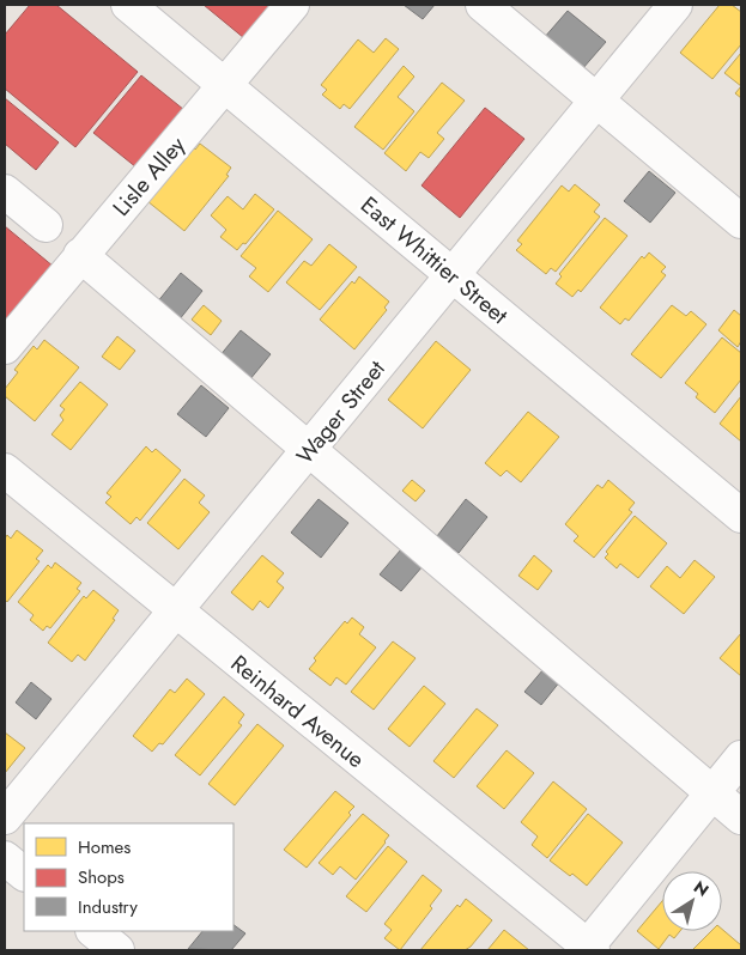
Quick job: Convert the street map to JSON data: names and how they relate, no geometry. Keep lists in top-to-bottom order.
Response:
{
  "streets": {
    "street": [
      "Lisle Alley",
      "East Whittier Street",
      "Wager Street",
      "Reinhard Avenue"
    ]
  },
  "crossings": [
    ["Lisle Alley", "East Whittier Street"],
    ["East Whittier Street", "Wager Street"],
    ["Wager Street", "Reinhard Avenue"]
  ],
  "legend": ["Homes", "Shops", "Industry"],
  "north": "top right"
}
